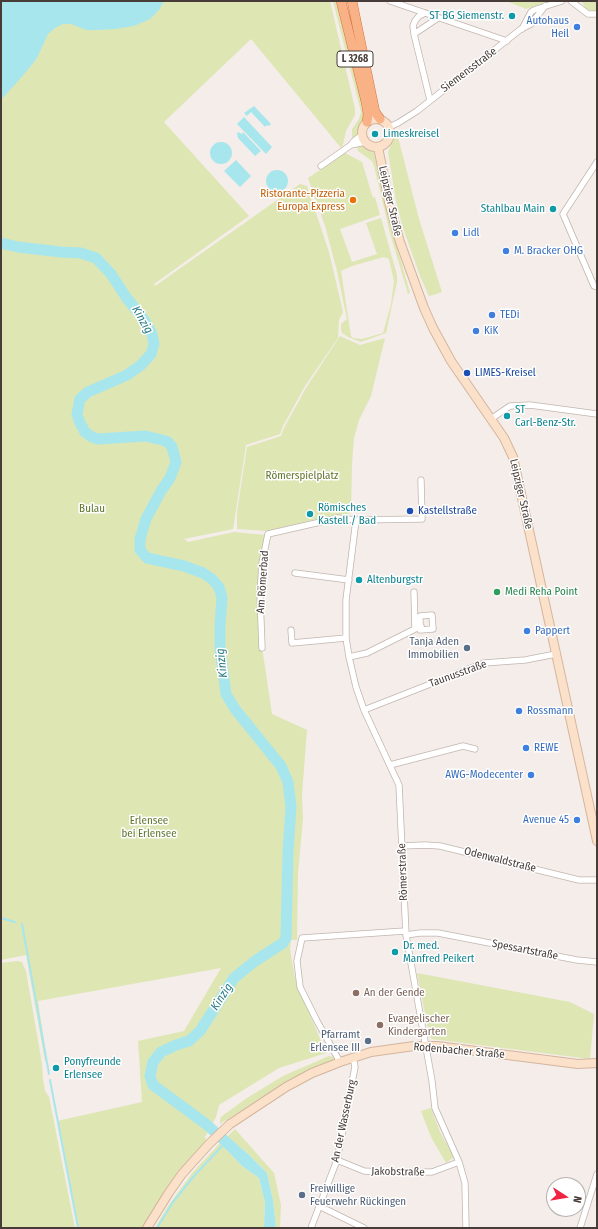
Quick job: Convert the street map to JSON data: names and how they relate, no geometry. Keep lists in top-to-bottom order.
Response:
{
  "streets": {
    "highway": ["L 3268"],
    "main road": ["Leipziger Straße", "Rodenbacher Straße"],
    "street": [
      "Siemensstraße",
      "Am Römerbad",
      "Taunusstraße",
      "Odenwaldstraße",
      "Römerstraße",
      "Spessartstraße",
      "An der Wasserburg",
      "Jakobstraße"
    ]
  },
  "crossings": [
    ["L 3268", "Siemensstraße"],
    ["L 3268", "Leipziger Straße"],
    ["Siemensstraße", "Leipziger Straße"],
    ["Leipziger Straße", "Taunusstraße"],
    ["Am Römerbad", "Römerstraße"],
    ["Taunusstraße", "Römerstraße"],
    ["Odenwaldstraße", "Römerstraße"],
    ["Römerstraße", "Spessartstraße"],
    ["Römerstraße", "Rodenbacher Straße"],
    ["Römerstraße", "Jakobstraße"],
    ["Rodenbacher Straße", "An der Wasserburg"],
    ["An der Wasserburg", "Jakobstraße"]
  ],
  "water": ["Kinzig"],
  "parks": ["Römerspielplatz", "Bulau", "Erlensee bei Erlensee"],
  "places": [
    "ST BG Siemenstr.",
    "Autohaus Heil",
    "Limeskreisel",
    "Ristorante-Pizzeria Europa Express",
    "Stahlbau Main",
    "Lidl",
    "M. Bracker OHG",
    "TEDi",
    "KiK",
    "LIMES-Kreisel",
    "ST Carl-Benz-Str.",
    "Kastellstraße",
    "Römisches Kastell / Bad",
    "Altenburgstr",
    "Medi Reha Point",
    "Pappert",
    "Tanja Aden Immobilien",
    "Rossmann",
    "REWE",
    "AWG-Modecenter",
    "Avenue 45",
    "Dr. med. Manfred Peikert",
    "An der Gende",
    "Evangelischer Kindergarten",
    "Pfarramt Erlensee III",
    "Ponyfreunde Erlensee",
    "Freiwillige Feuerwehr Rückingen"
  ],
  "north": "right"
}
